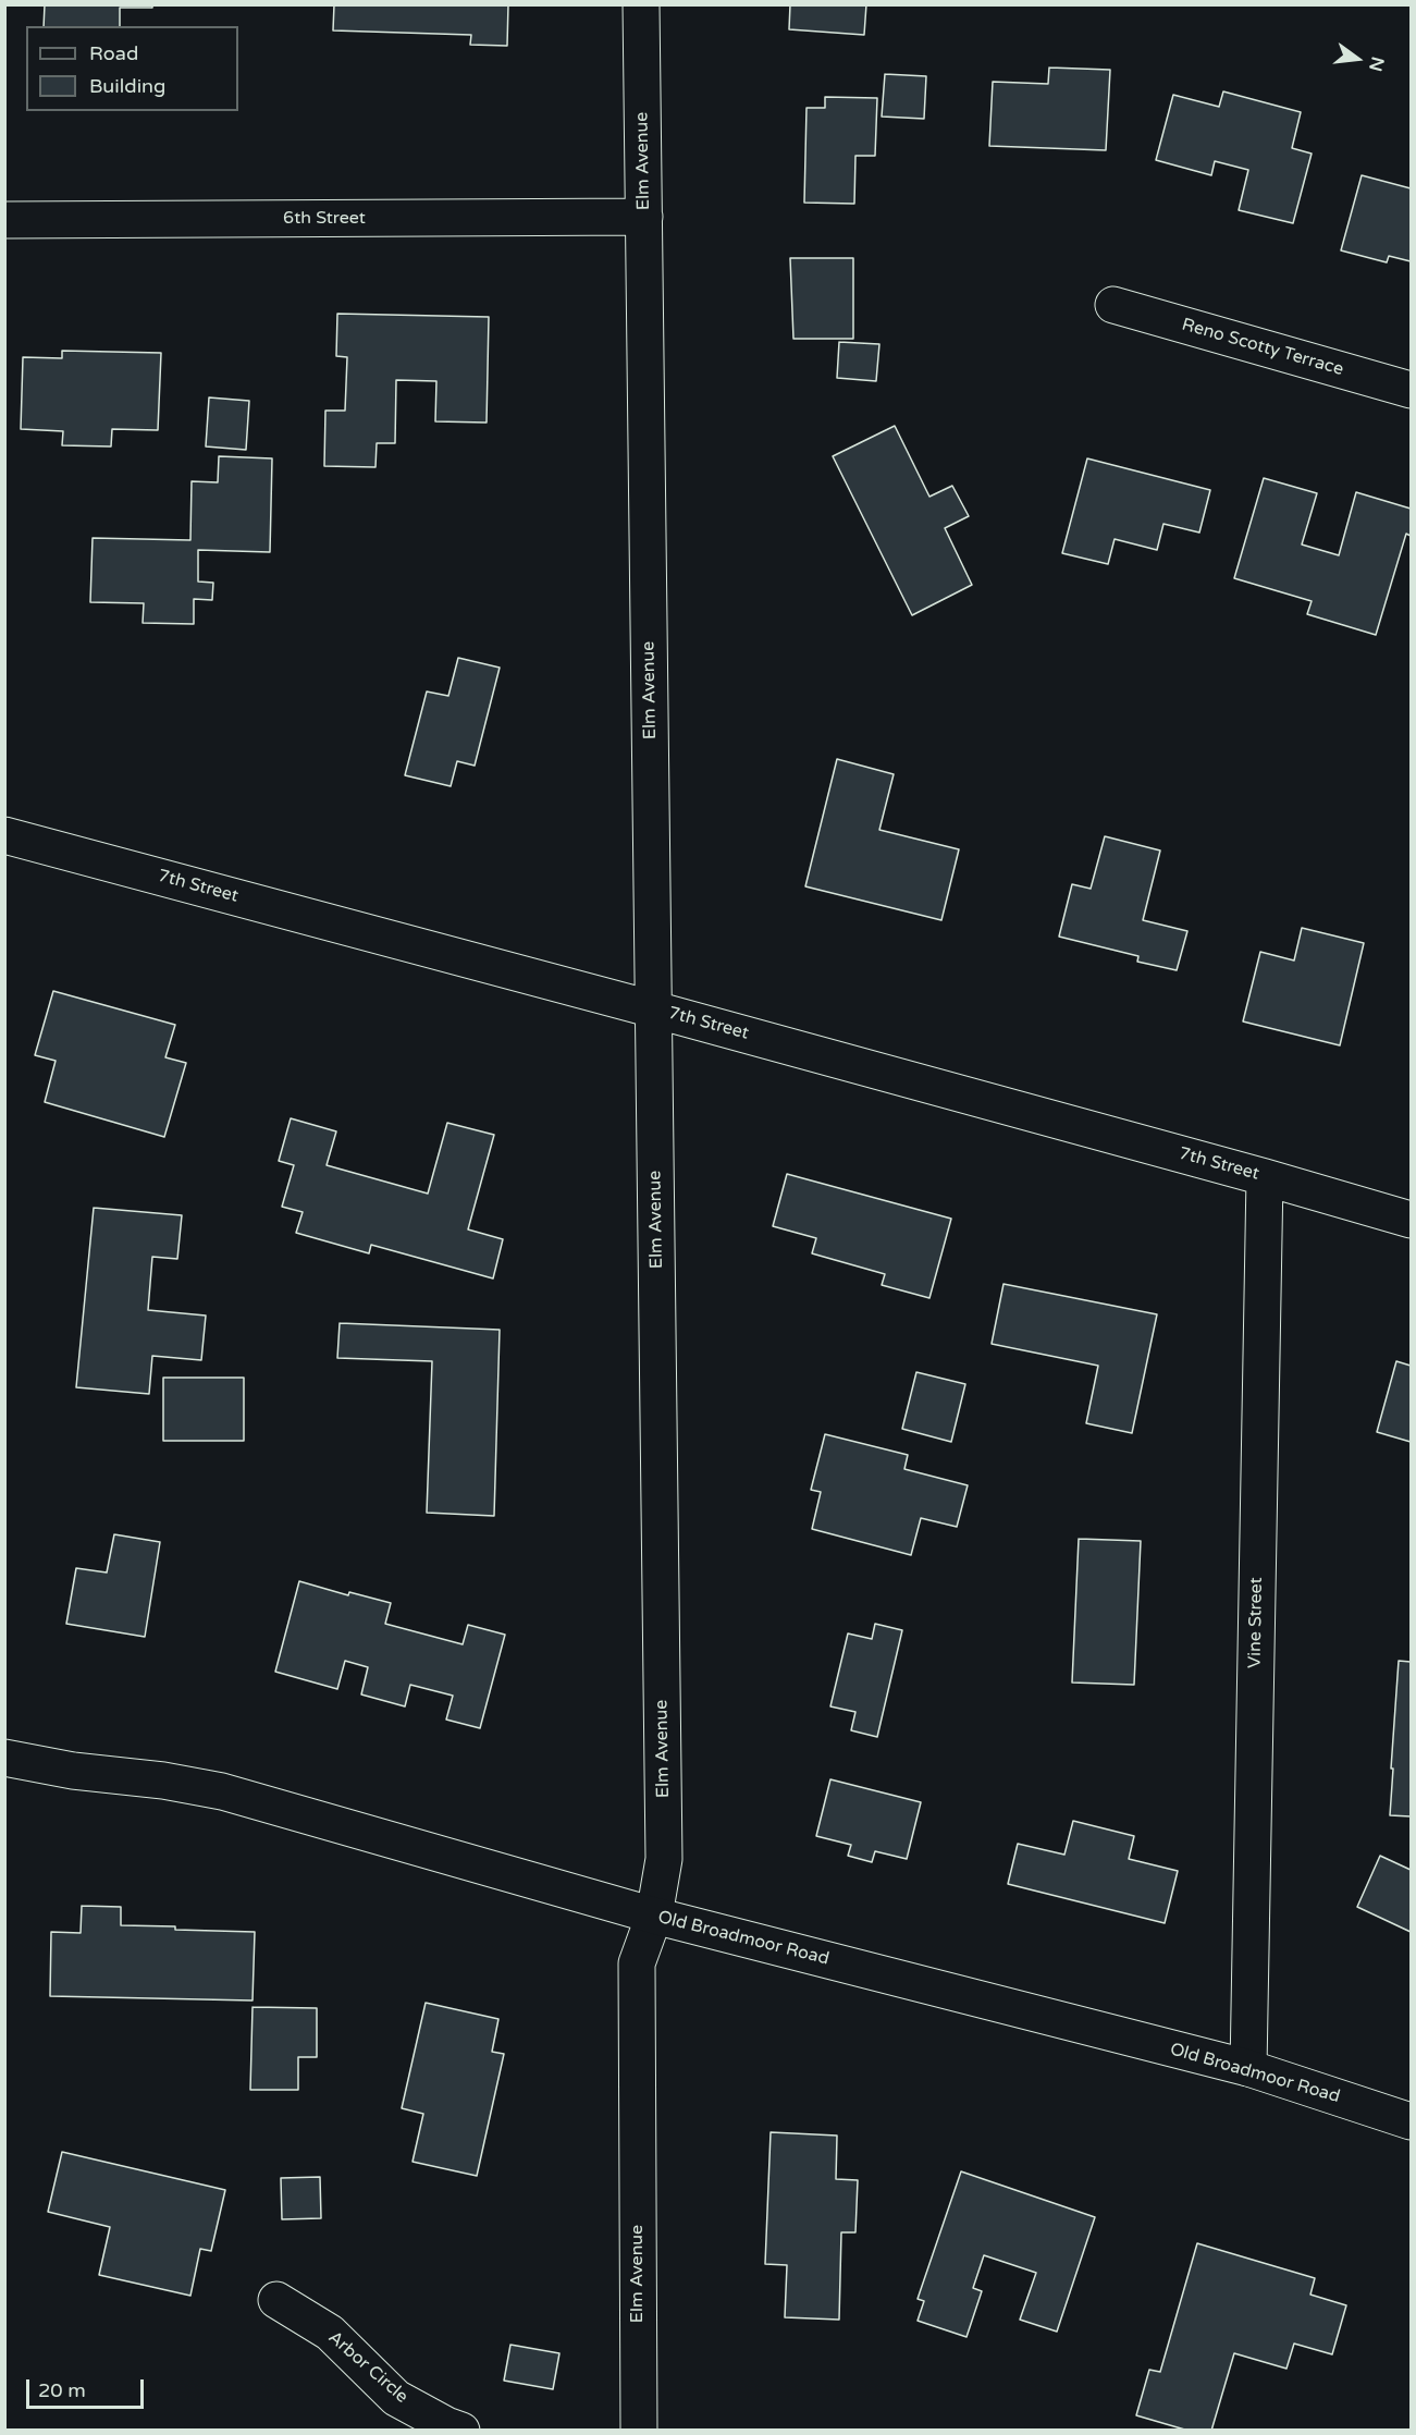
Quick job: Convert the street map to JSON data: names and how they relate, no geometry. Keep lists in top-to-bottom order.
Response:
{
  "streets": {
    "street": [
      "Elm Avenue",
      "6th Street",
      "Reno Scotty Terrace",
      "7th Street",
      "Vine Street",
      "Old Broadmoor Road",
      "Arbor Circle"
    ]
  },
  "crossings": [
    ["Elm Avenue", "6th Street"],
    ["Elm Avenue", "7th Street"],
    ["Elm Avenue", "Old Broadmoor Road"],
    ["7th Street", "Vine Street"],
    ["Vine Street", "Old Broadmoor Road"]
  ],
  "legend": ["Road", "Building"],
  "scale_bar": "20 m",
  "north": "right"
}
